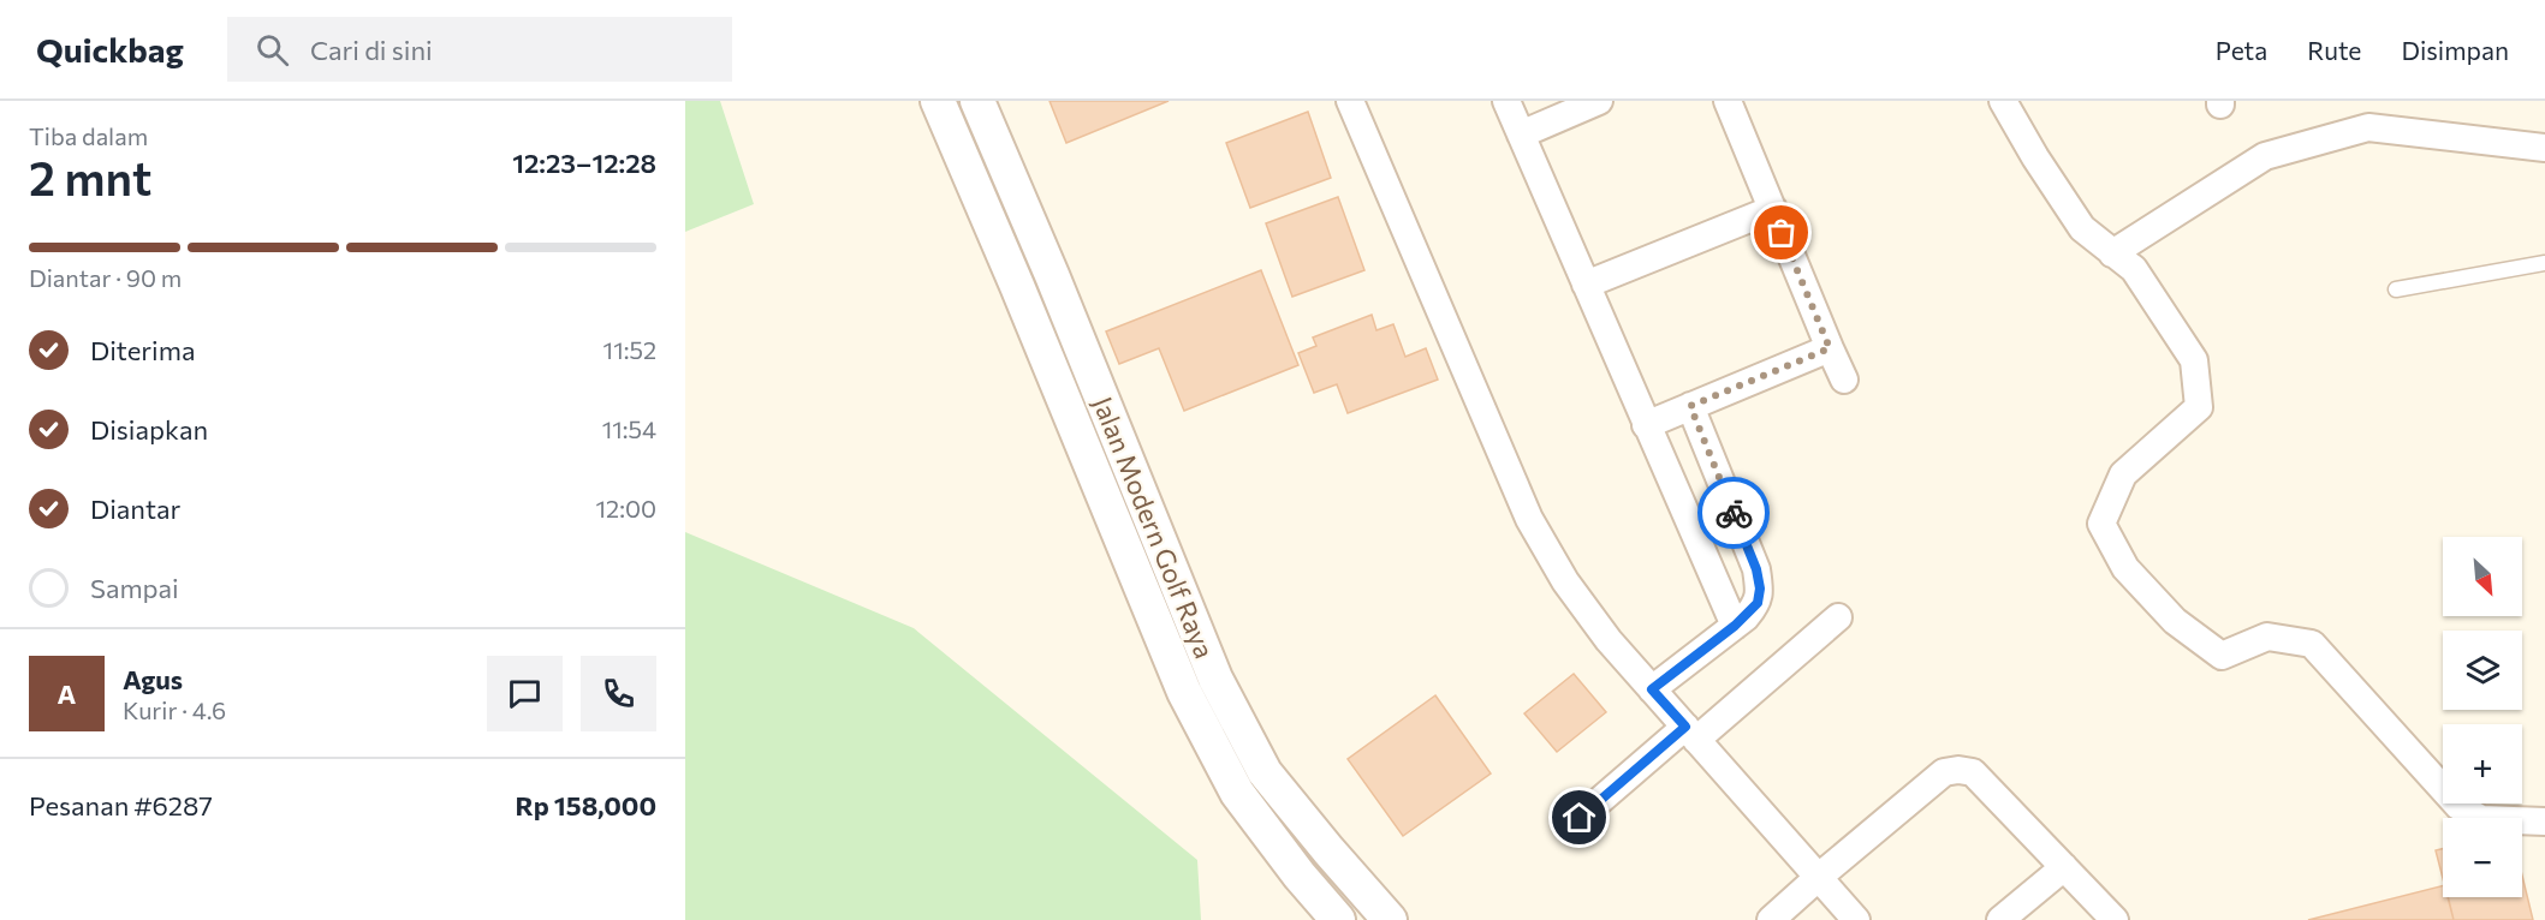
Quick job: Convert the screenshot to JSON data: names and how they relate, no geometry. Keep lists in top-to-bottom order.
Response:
{
  "streets": {
    "street": ["Jalan Modern Golf Raya"]
  },
  "north": "bottom right",
  "page": {
    "header": "Quickbag",
    "search": "Cari di sini",
    "nav": ["Peta", "Rute", "Disimpan"],
    "heading": ["2 mnt", "Tiba dalam", "12:23–12:28"],
    "panel": [
      "Agus",
      "Kurir · 4.6",
      "Pesanan #6287",
      "Rp 158,000"
    ],
    "bar": "Diantar · 90 m",
    "list": [
      ["Diterima", "11:52"],
      ["Disiapkan", "11:54"],
      ["Diantar", "12:00"],
      "Sampai"
    ],
    "map_buttons": ["+", "−"],
    "round": "A"
  }
}
